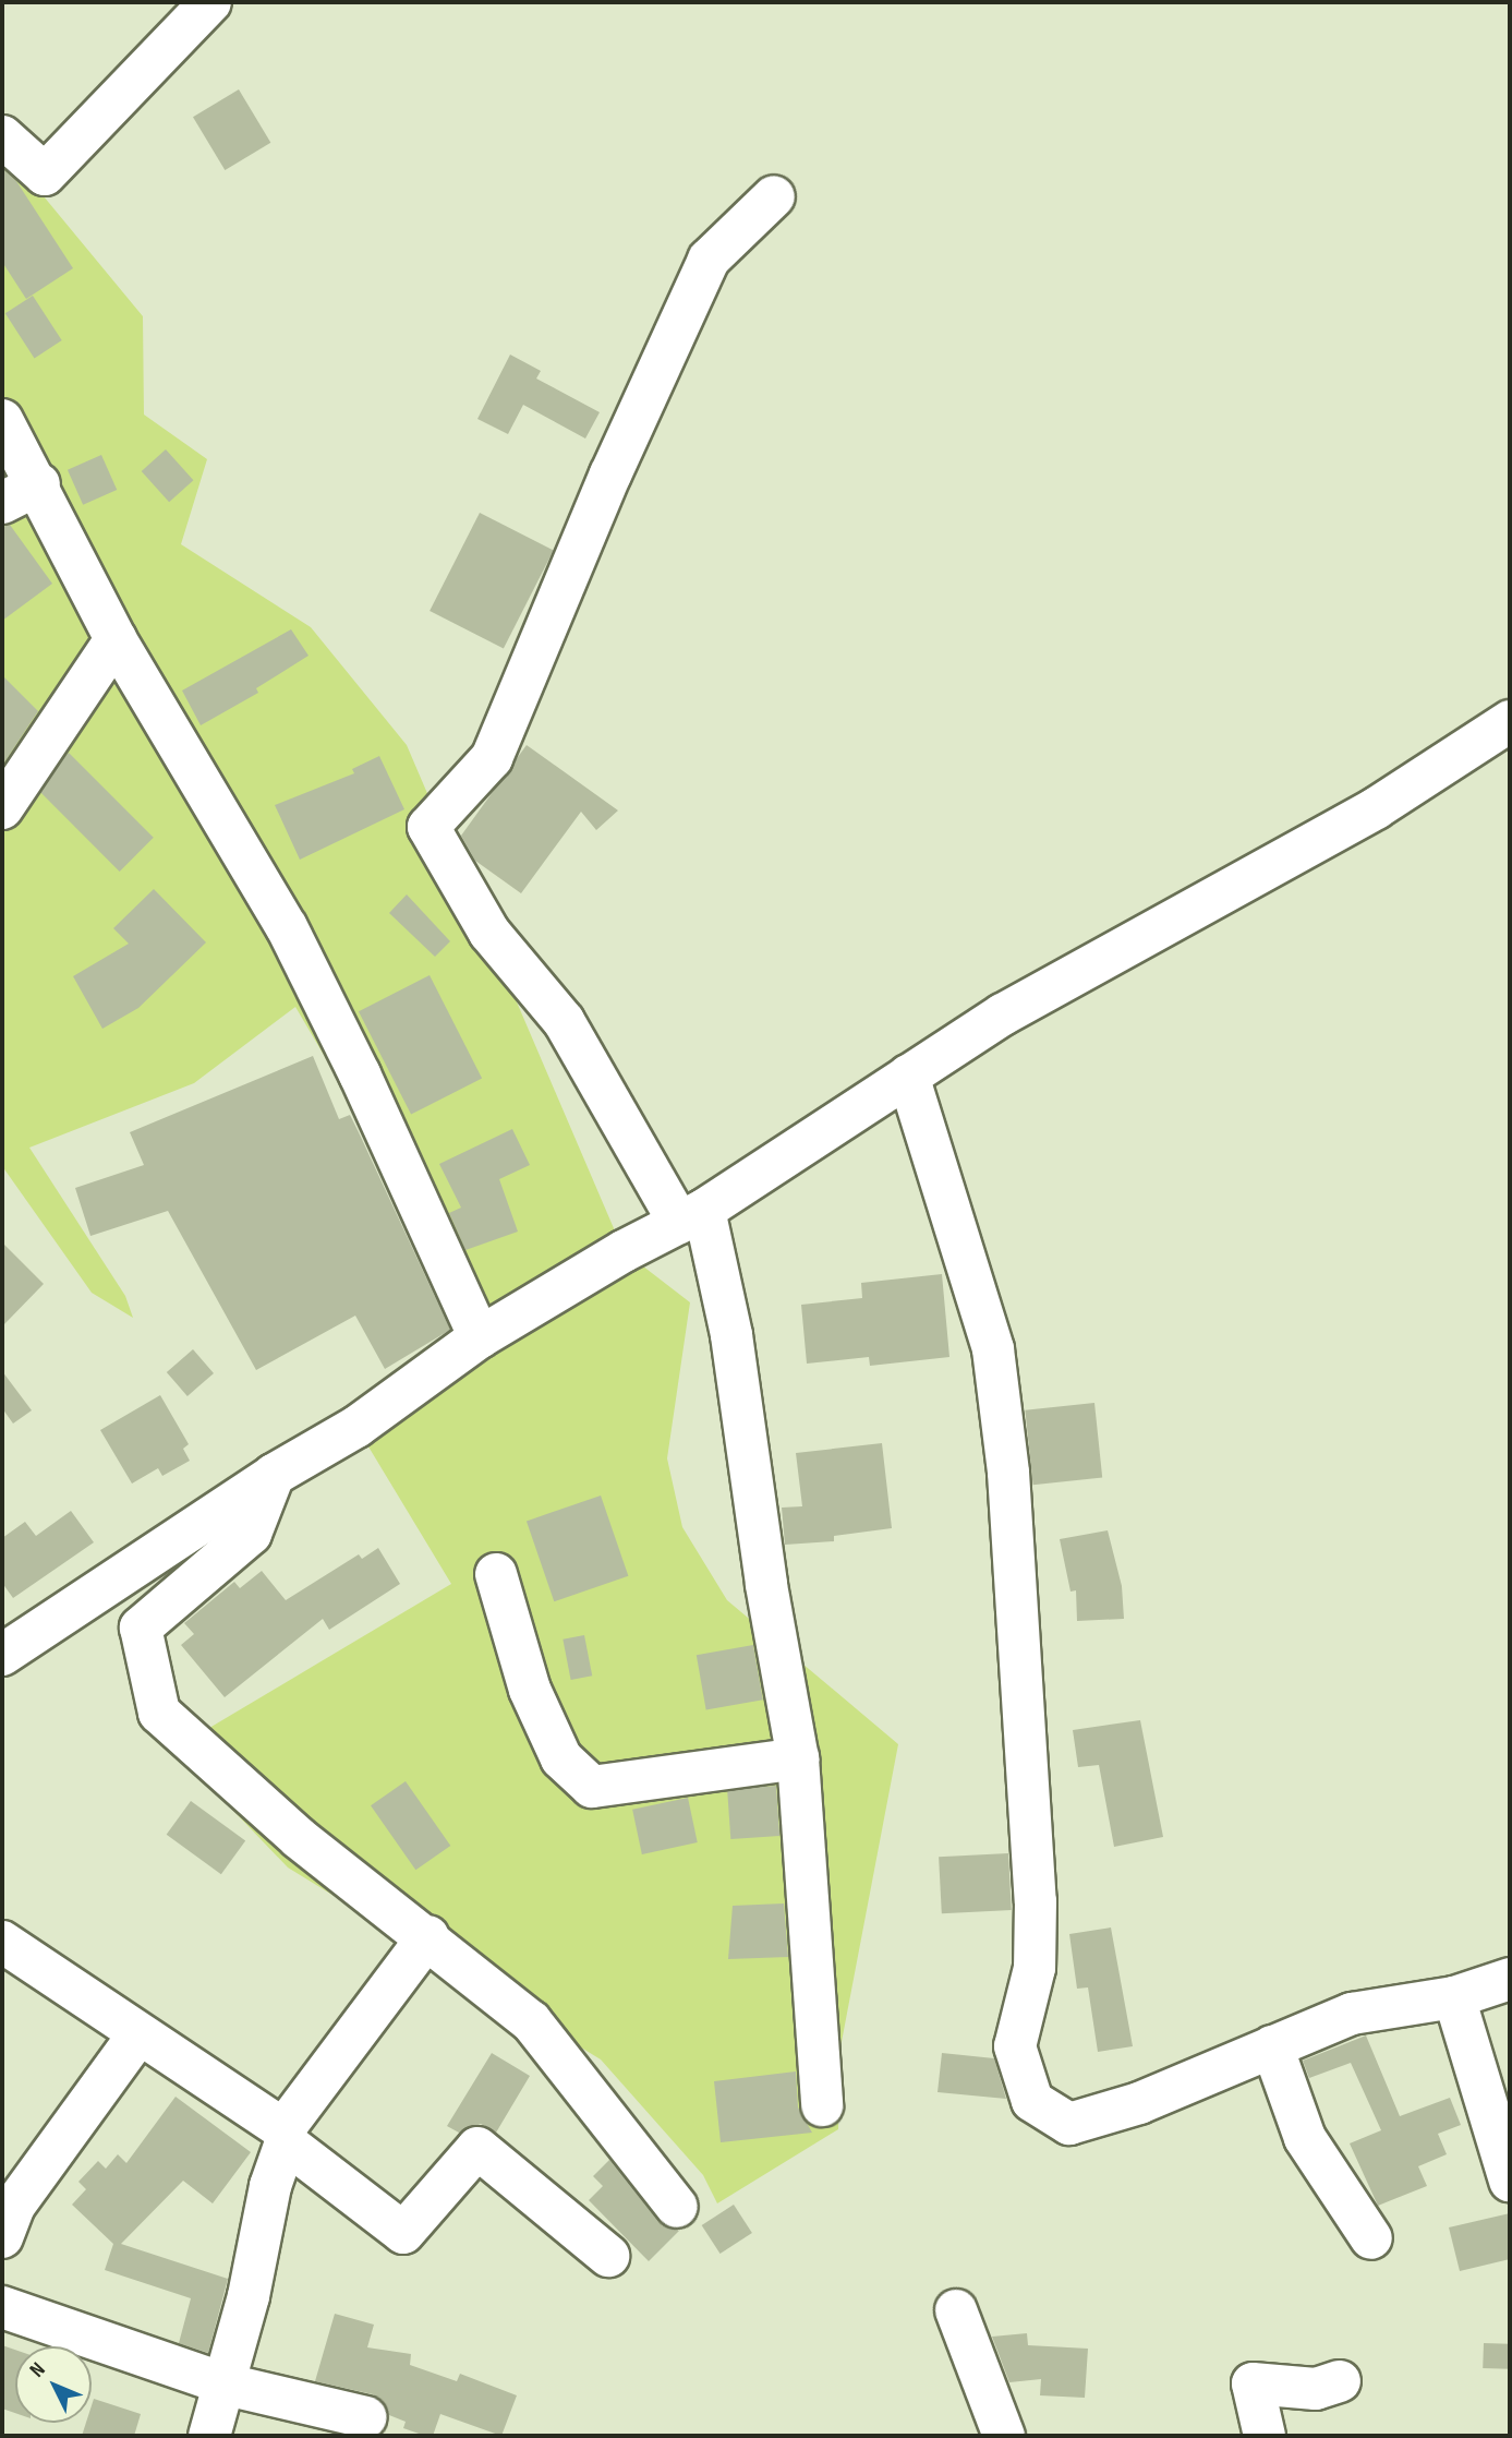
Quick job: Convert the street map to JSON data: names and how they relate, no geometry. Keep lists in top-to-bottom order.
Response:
{
  "north": "top left"
}
